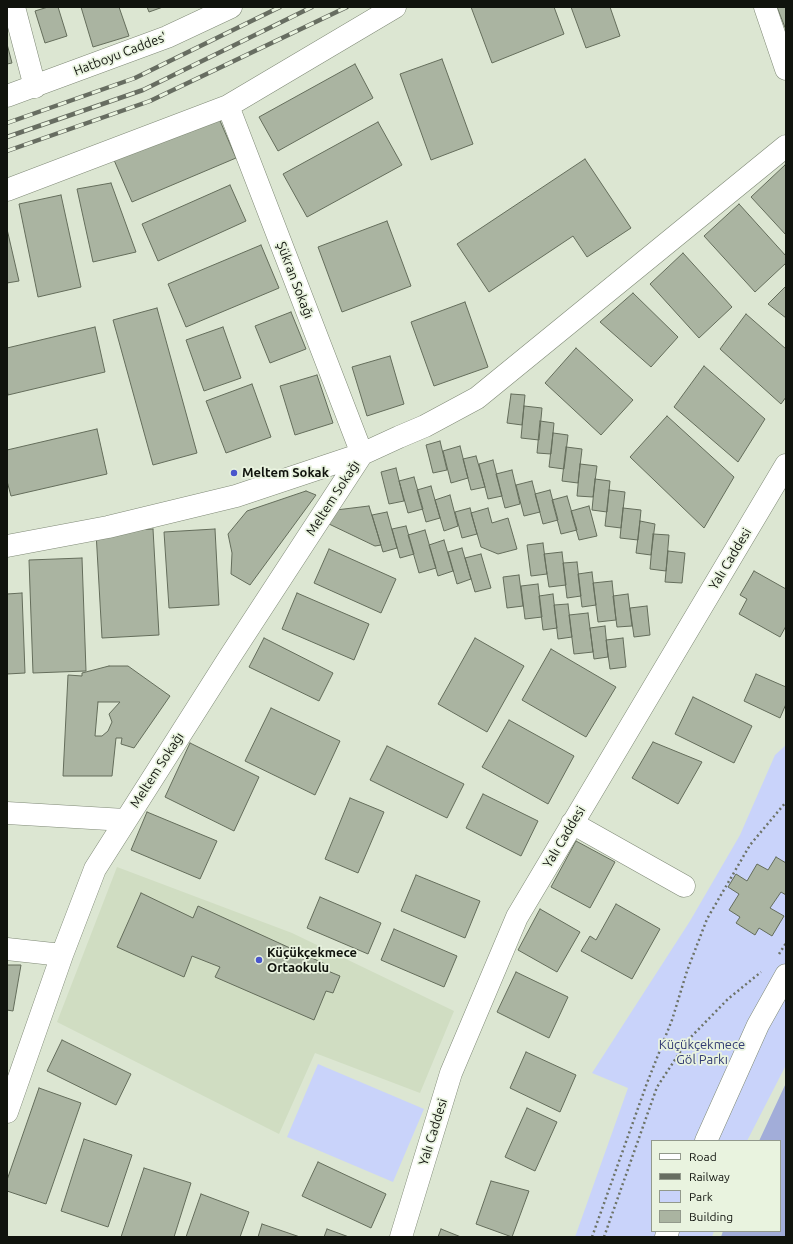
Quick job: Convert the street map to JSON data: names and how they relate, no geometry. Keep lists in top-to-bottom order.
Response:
{
  "streets": {
    "street": [
      "Hatboyu Caddes'",
      "Şükran Sokağı",
      "Meltem Sokağı",
      "Yalı Caddesi"
    ]
  },
  "crossings": [
    ["Şükran Sokağı", "Meltem Sokağı"]
  ],
  "parks": ["Küçükçekmece Göl Parkı"],
  "places": ["Meltem Sokak", "Küçükçekmece Ortaokulu"],
  "legend": [
    "Road",
    "Railway",
    "Park",
    "Building"
  ]
}
